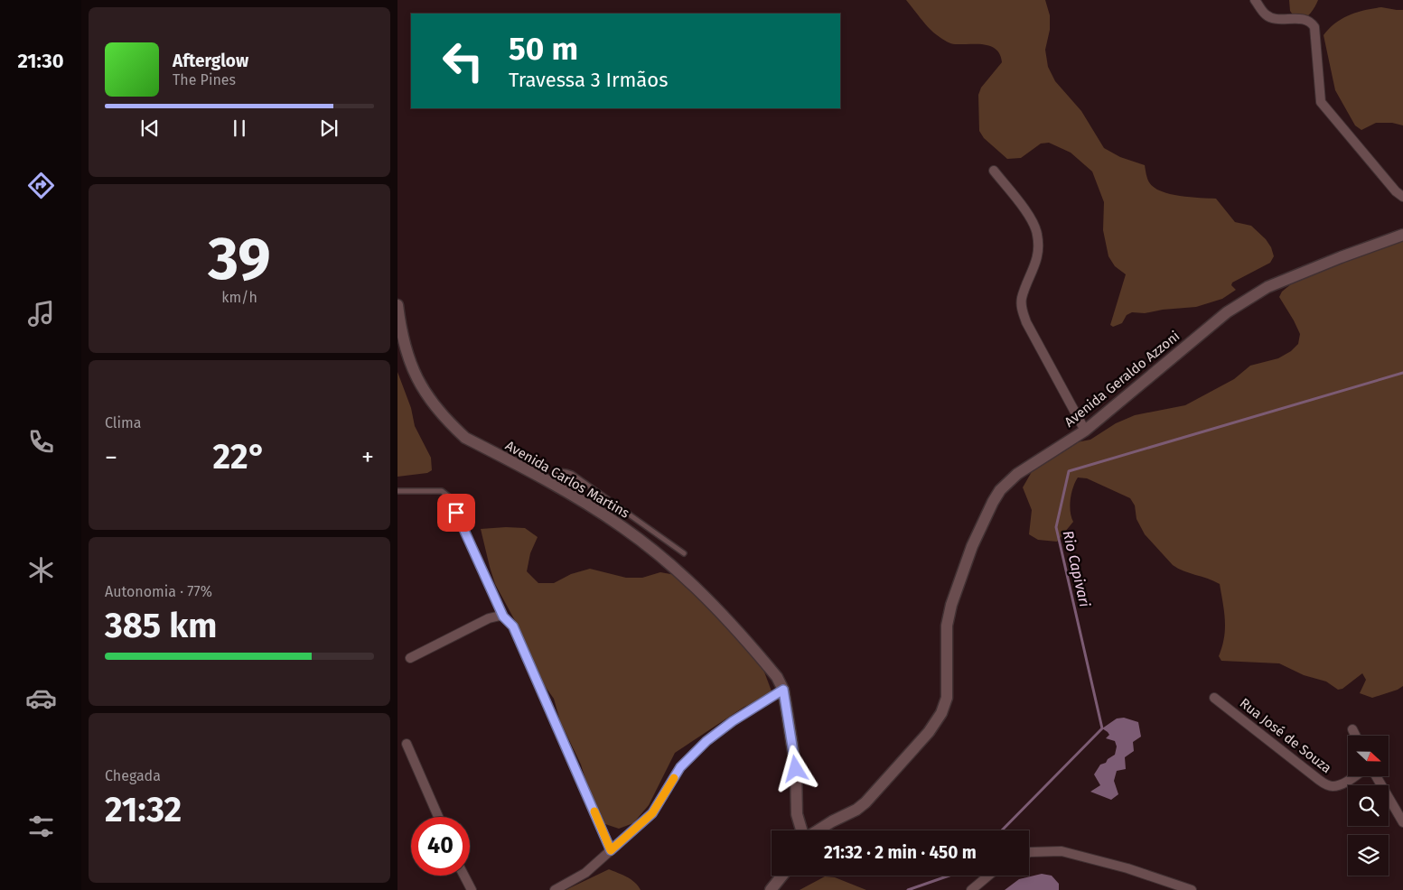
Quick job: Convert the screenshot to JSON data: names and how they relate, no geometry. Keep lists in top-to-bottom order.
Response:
{
  "streets": {
    "street": ["Avenida Geraldo Azzoni", "Avenida Carlos Martins", "Rua José de Souza"]
  },
  "water": ["Rio Capivari"],
  "north": "right",
  "page": {
    "tabs": "21:30",
    "turn": ["50 m", "Travessa 3 Irmãos"],
    "song": ["Afterglow", "The Pines"],
    "tile": [
      ["39", "km/h"],
      "Clima",
      ["Autonomia · 77%", "385 km"],
      ["Chegada", "21:32"]
    ],
    "heat": ["−", "22°", "+"],
    "limit": "40",
    "trip": "21:32 · 2 min · 450 m"
  }
}
